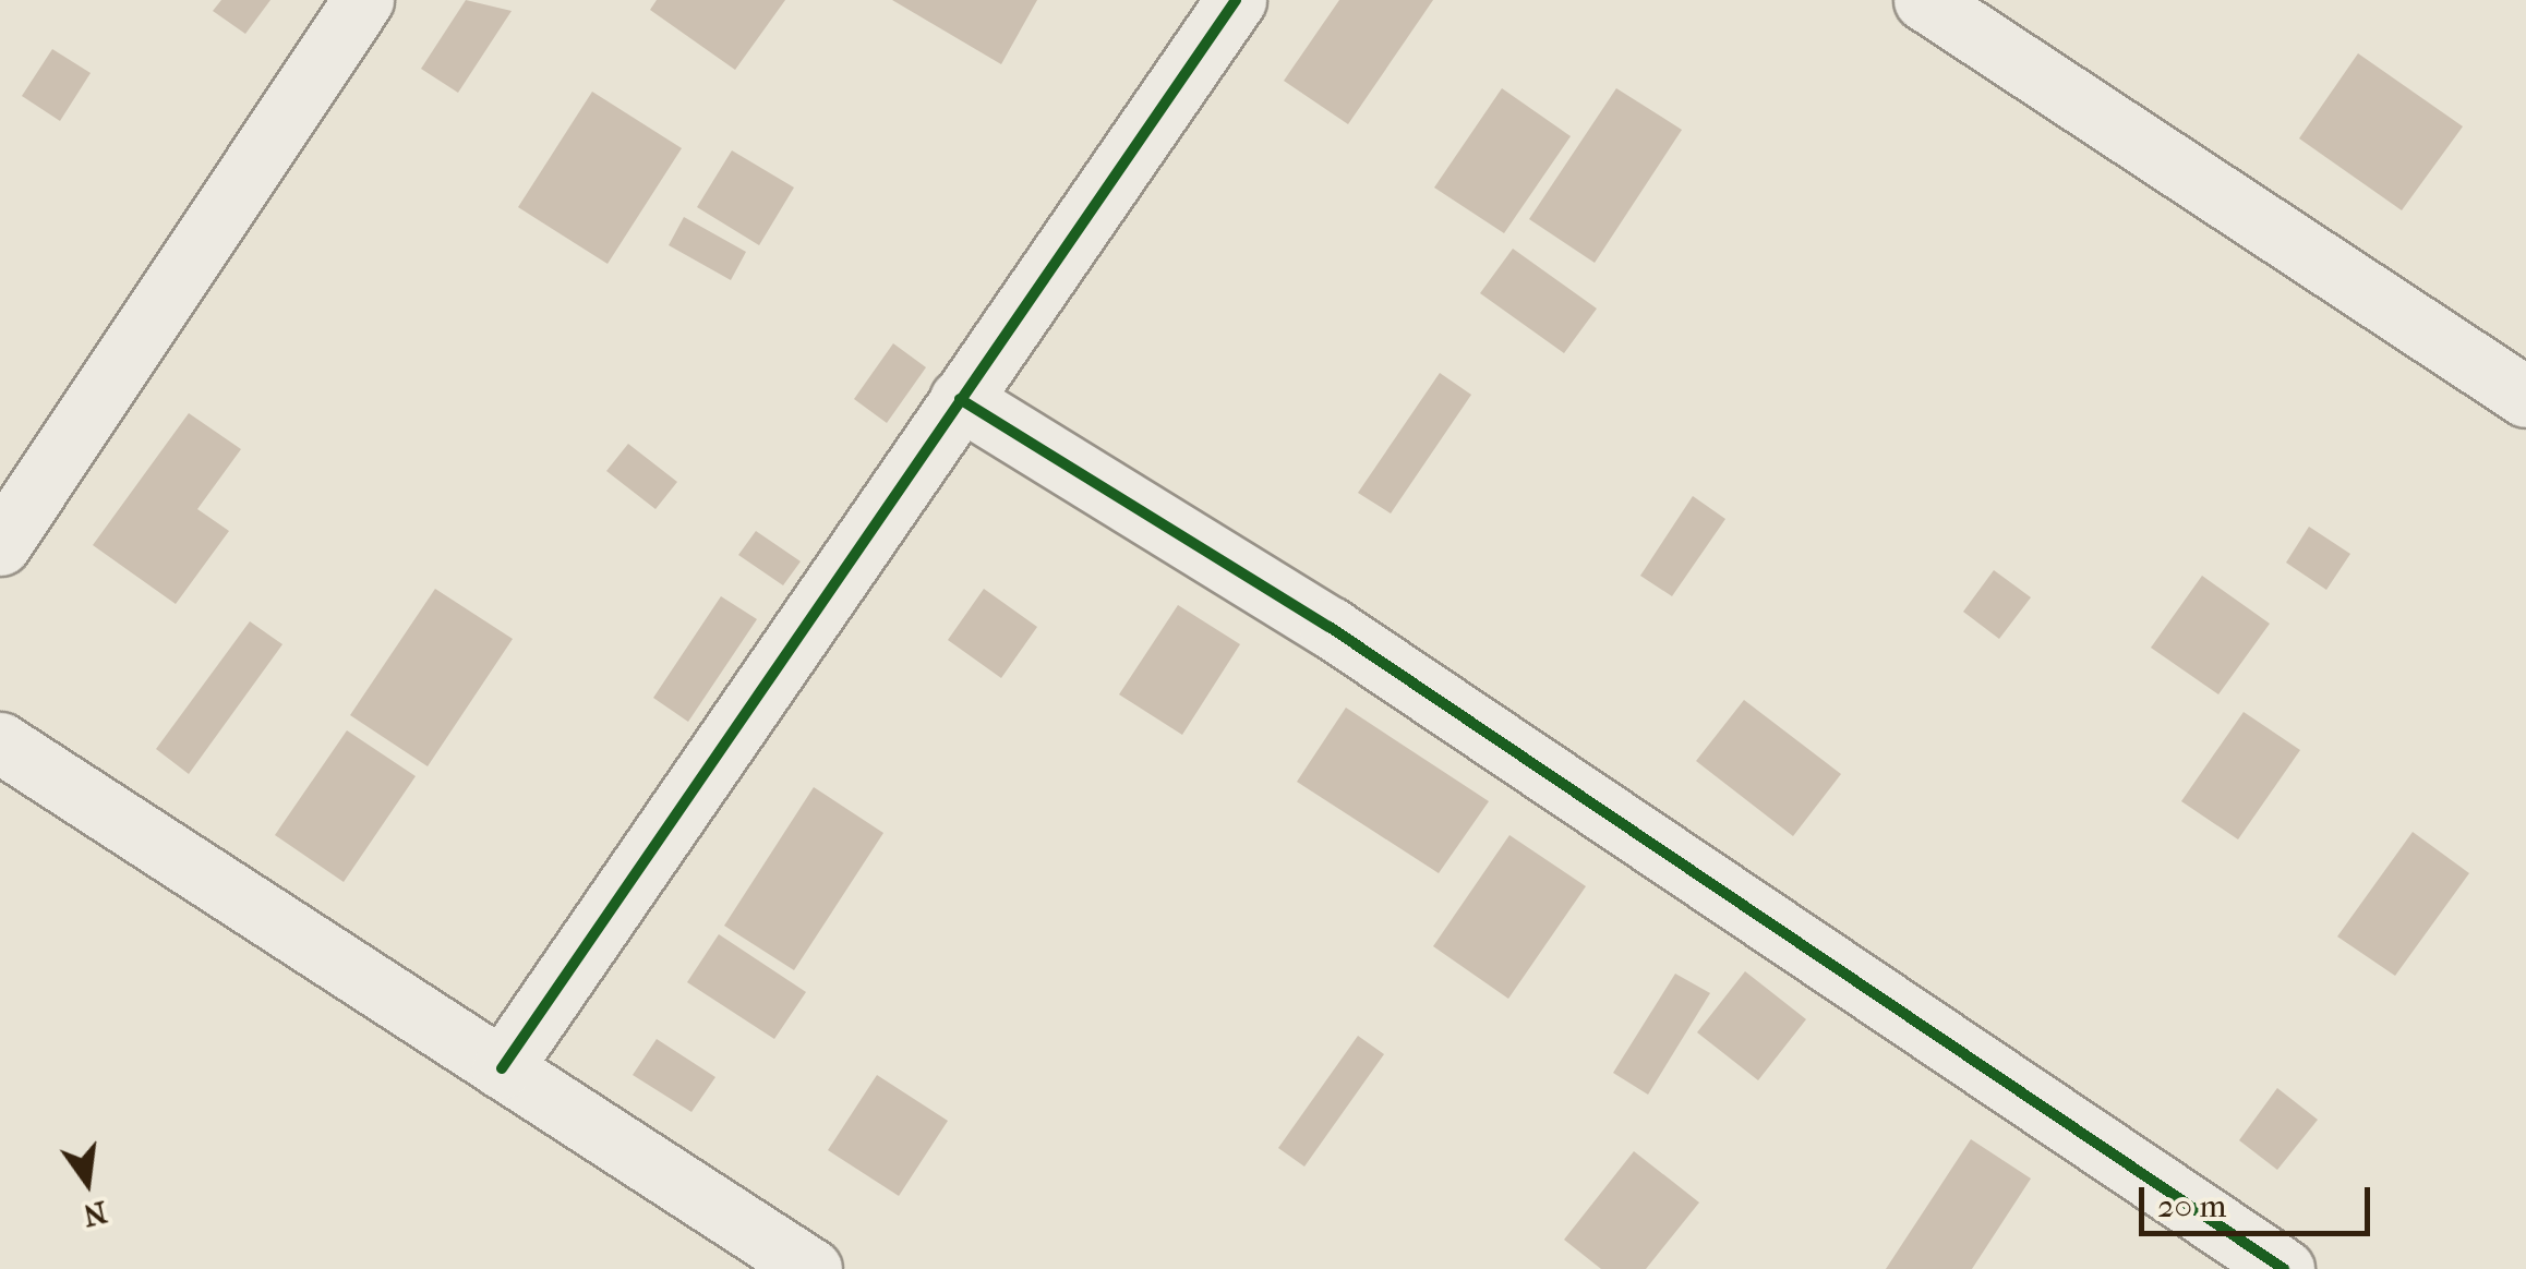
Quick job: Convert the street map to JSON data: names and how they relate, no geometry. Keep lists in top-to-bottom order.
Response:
{
  "scale_bar": "20 m",
  "north": "bottom"
}
